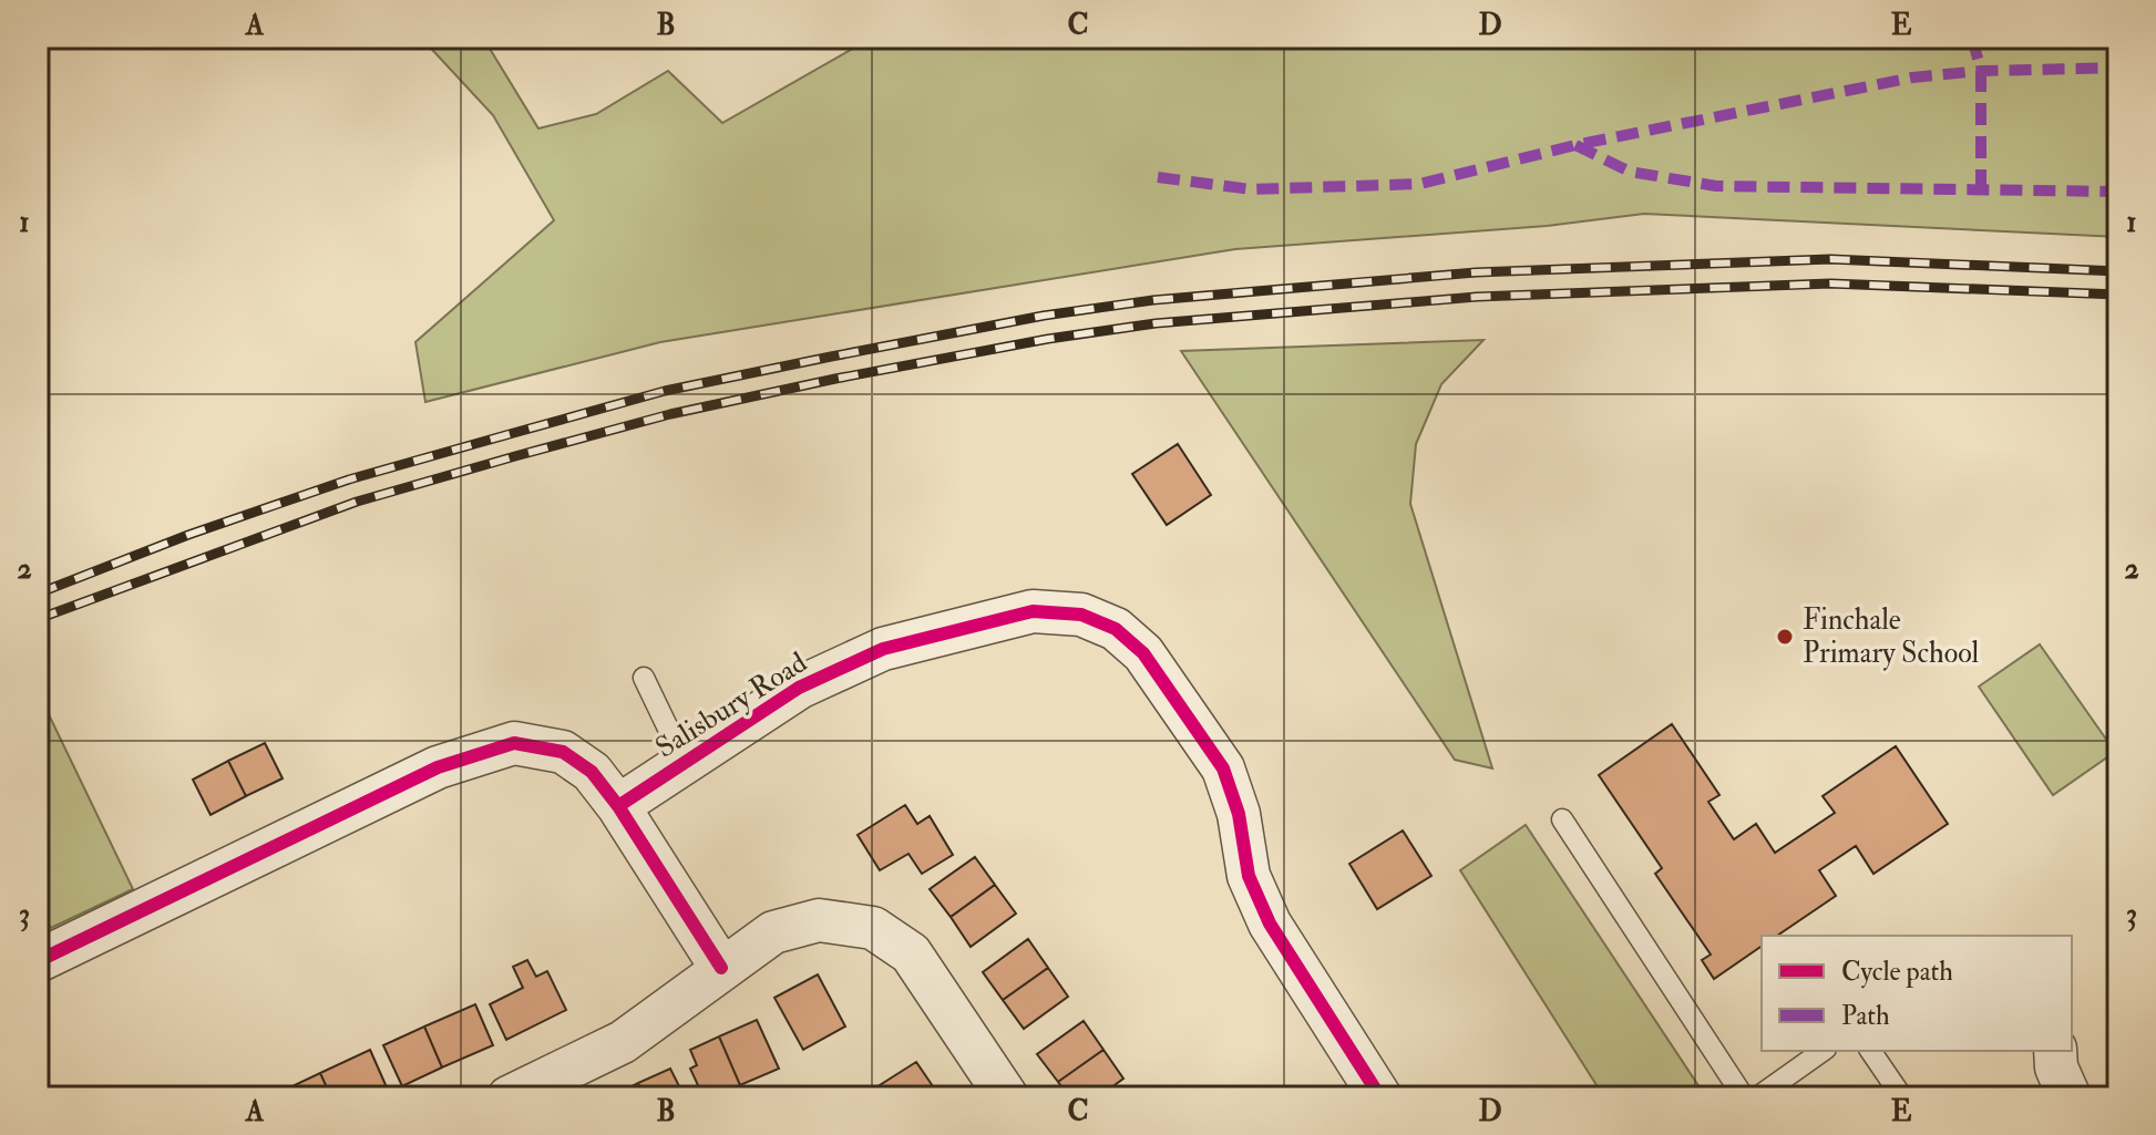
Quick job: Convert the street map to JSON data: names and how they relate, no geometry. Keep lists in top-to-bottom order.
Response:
{
  "streets": {
    "street": ["Salisbury Road"]
  },
  "places": ["Finchale Primary School"],
  "legend": ["Cycle path", "Path"],
  "grid": {
    "columns": [
      "A",
      "B",
      "C",
      "D",
      "E"
    ],
    "rows": ["1", "2", "3"]
  }
}
